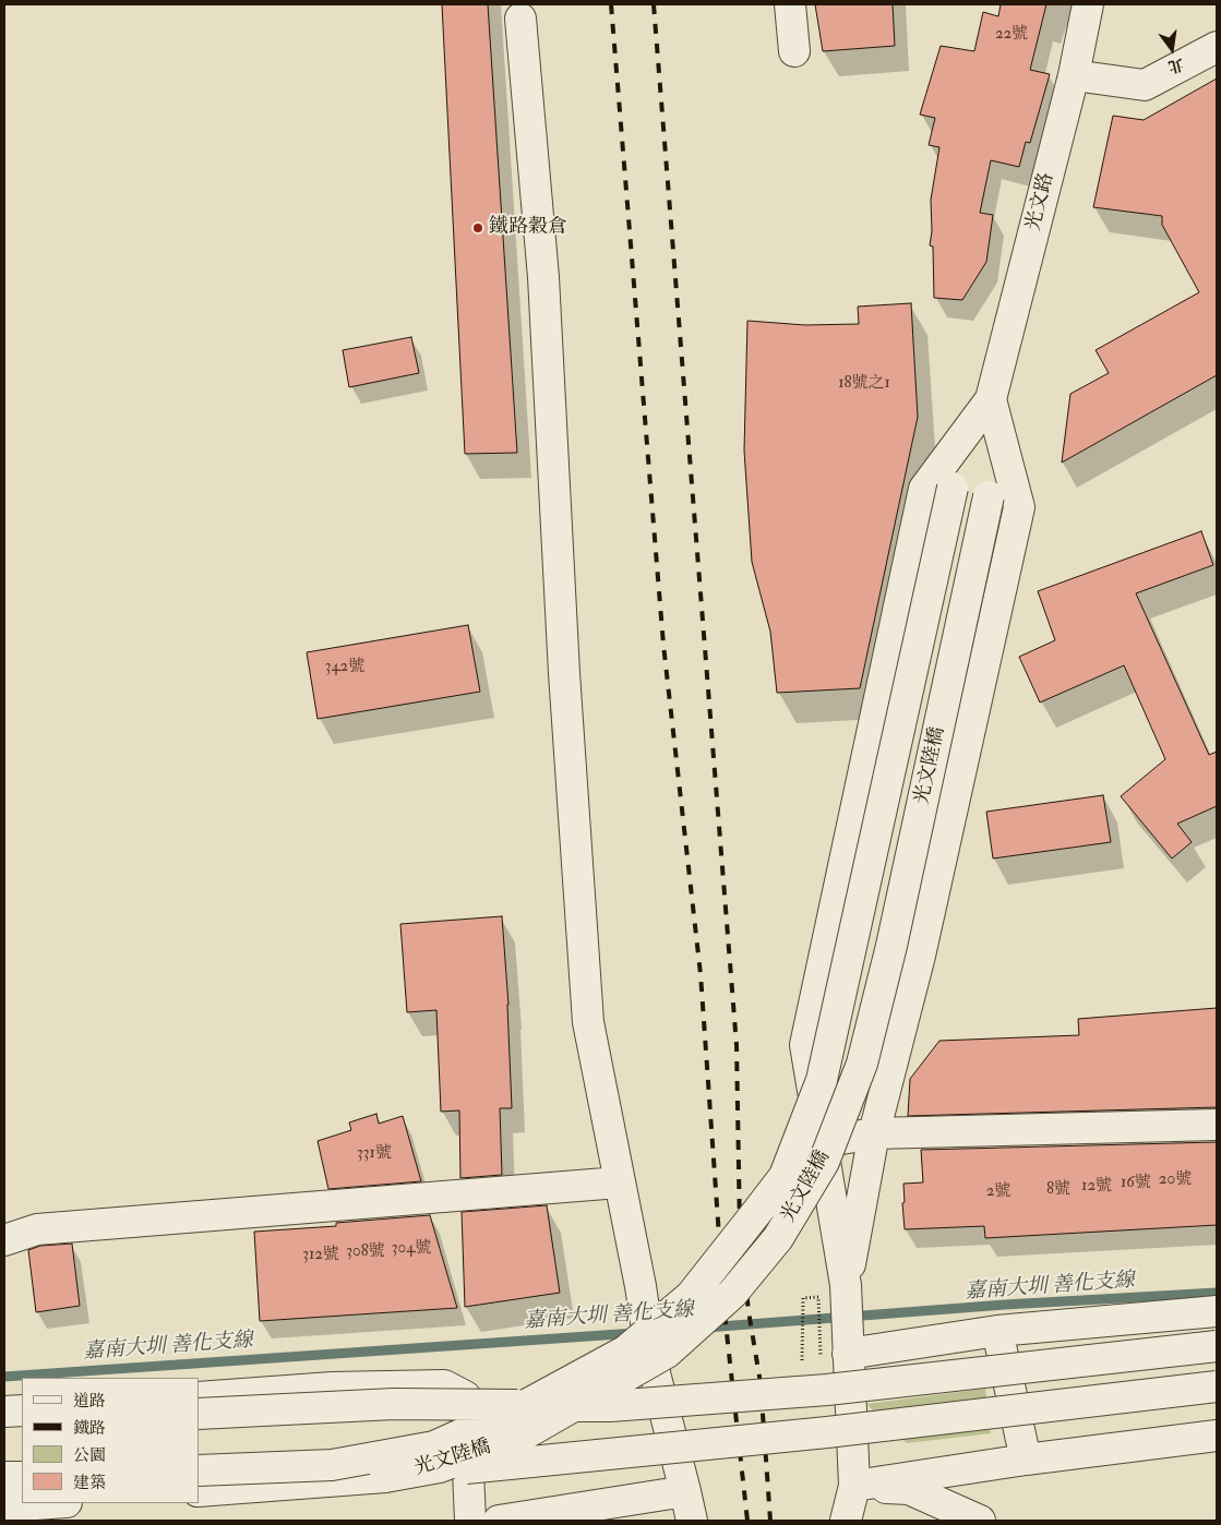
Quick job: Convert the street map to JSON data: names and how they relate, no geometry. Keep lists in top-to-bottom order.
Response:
{
  "streets": {
    "street": ["光文路", "光文陸橋"]
  },
  "crossings": [
    ["光文路", "光文陸橋"]
  ],
  "water": ["嘉南大圳 善化支線"],
  "places": ["鐵路穀倉"],
  "house_numbers": [
    "22號",
    "18號之1",
    "342號",
    "331號",
    "20號",
    "16號",
    "12號",
    "8號",
    "2號",
    "304號",
    "308號",
    "312號"
  ],
  "legend": [
    "道路",
    "鐵路",
    "公園",
    "建築"
  ],
  "north": "bottom"
}
